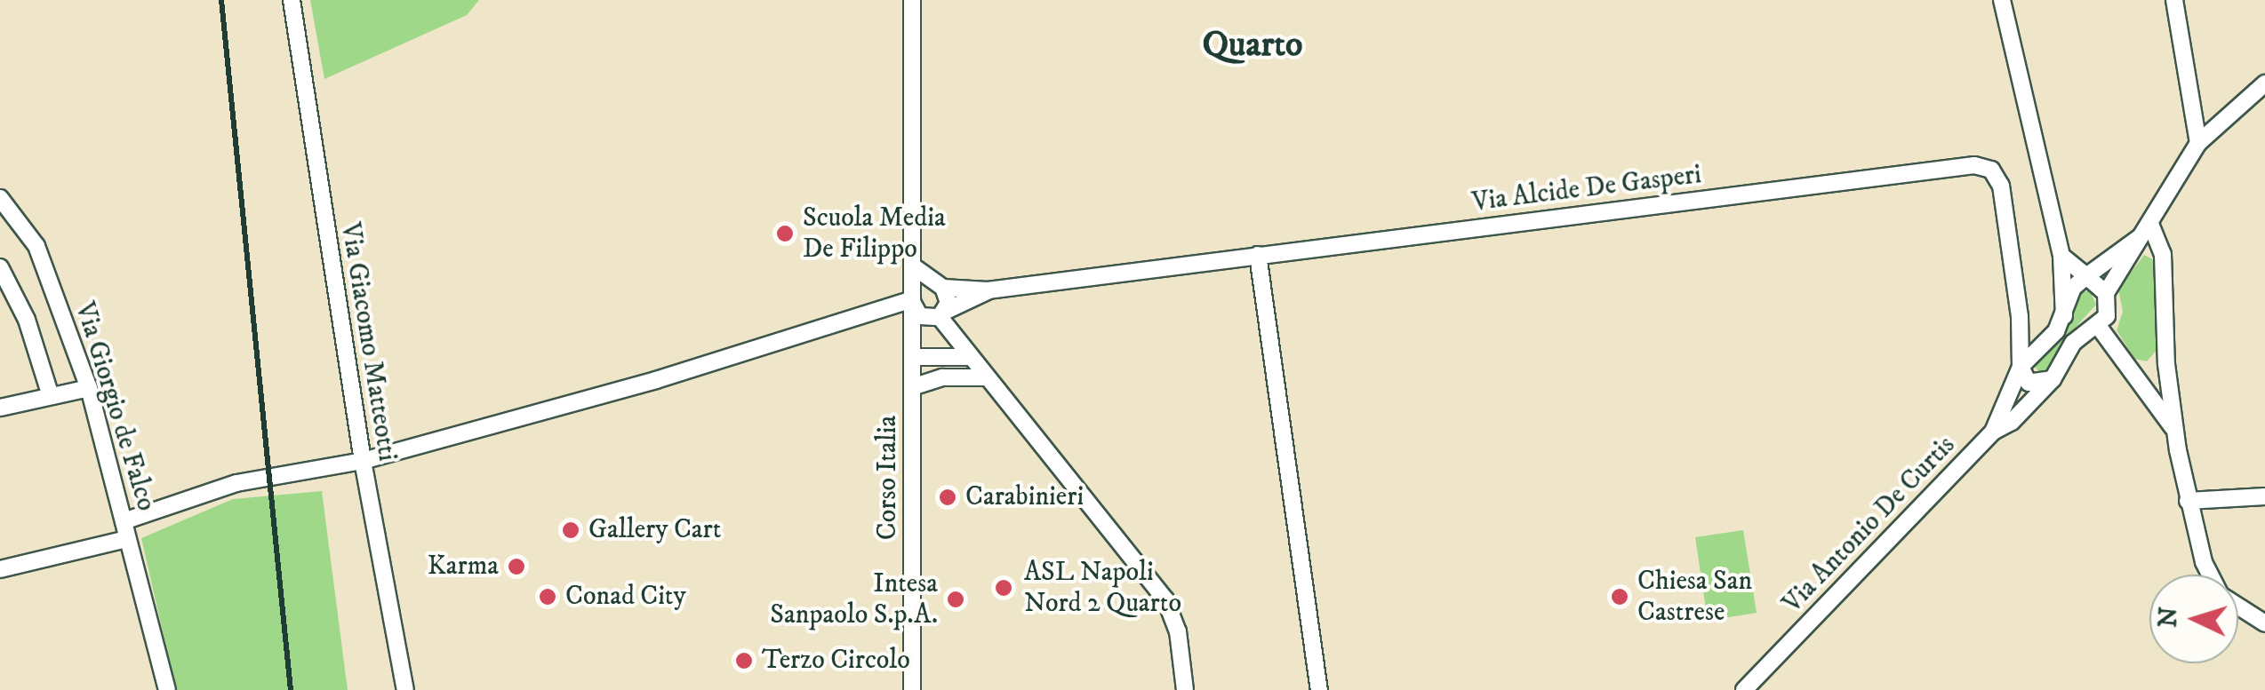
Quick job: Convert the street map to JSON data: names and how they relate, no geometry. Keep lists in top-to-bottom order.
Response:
{
  "streets": {
    "street": [
      "Via Alcide De Gasperi",
      "Via Giacomo Matteotti",
      "Via Giorgio de Falco",
      "Corso Italia",
      "Via Antonio De Curtis"
    ]
  },
  "crossings": [
    ["Via Alcide De Gasperi", "Via Antonio De Curtis"]
  ],
  "districts": ["Quarto"],
  "places": [
    "Scuola Media De Filippo",
    "Carabinieri",
    "Gallery Cart",
    "Karma",
    "ASL Napoli Nord 2 Quarto",
    "Conad City",
    "Chiesa San Castrese",
    "Intesa Sanpaolo S.p.A.",
    "Terzo Circolo"
  ],
  "north": "left"
}
